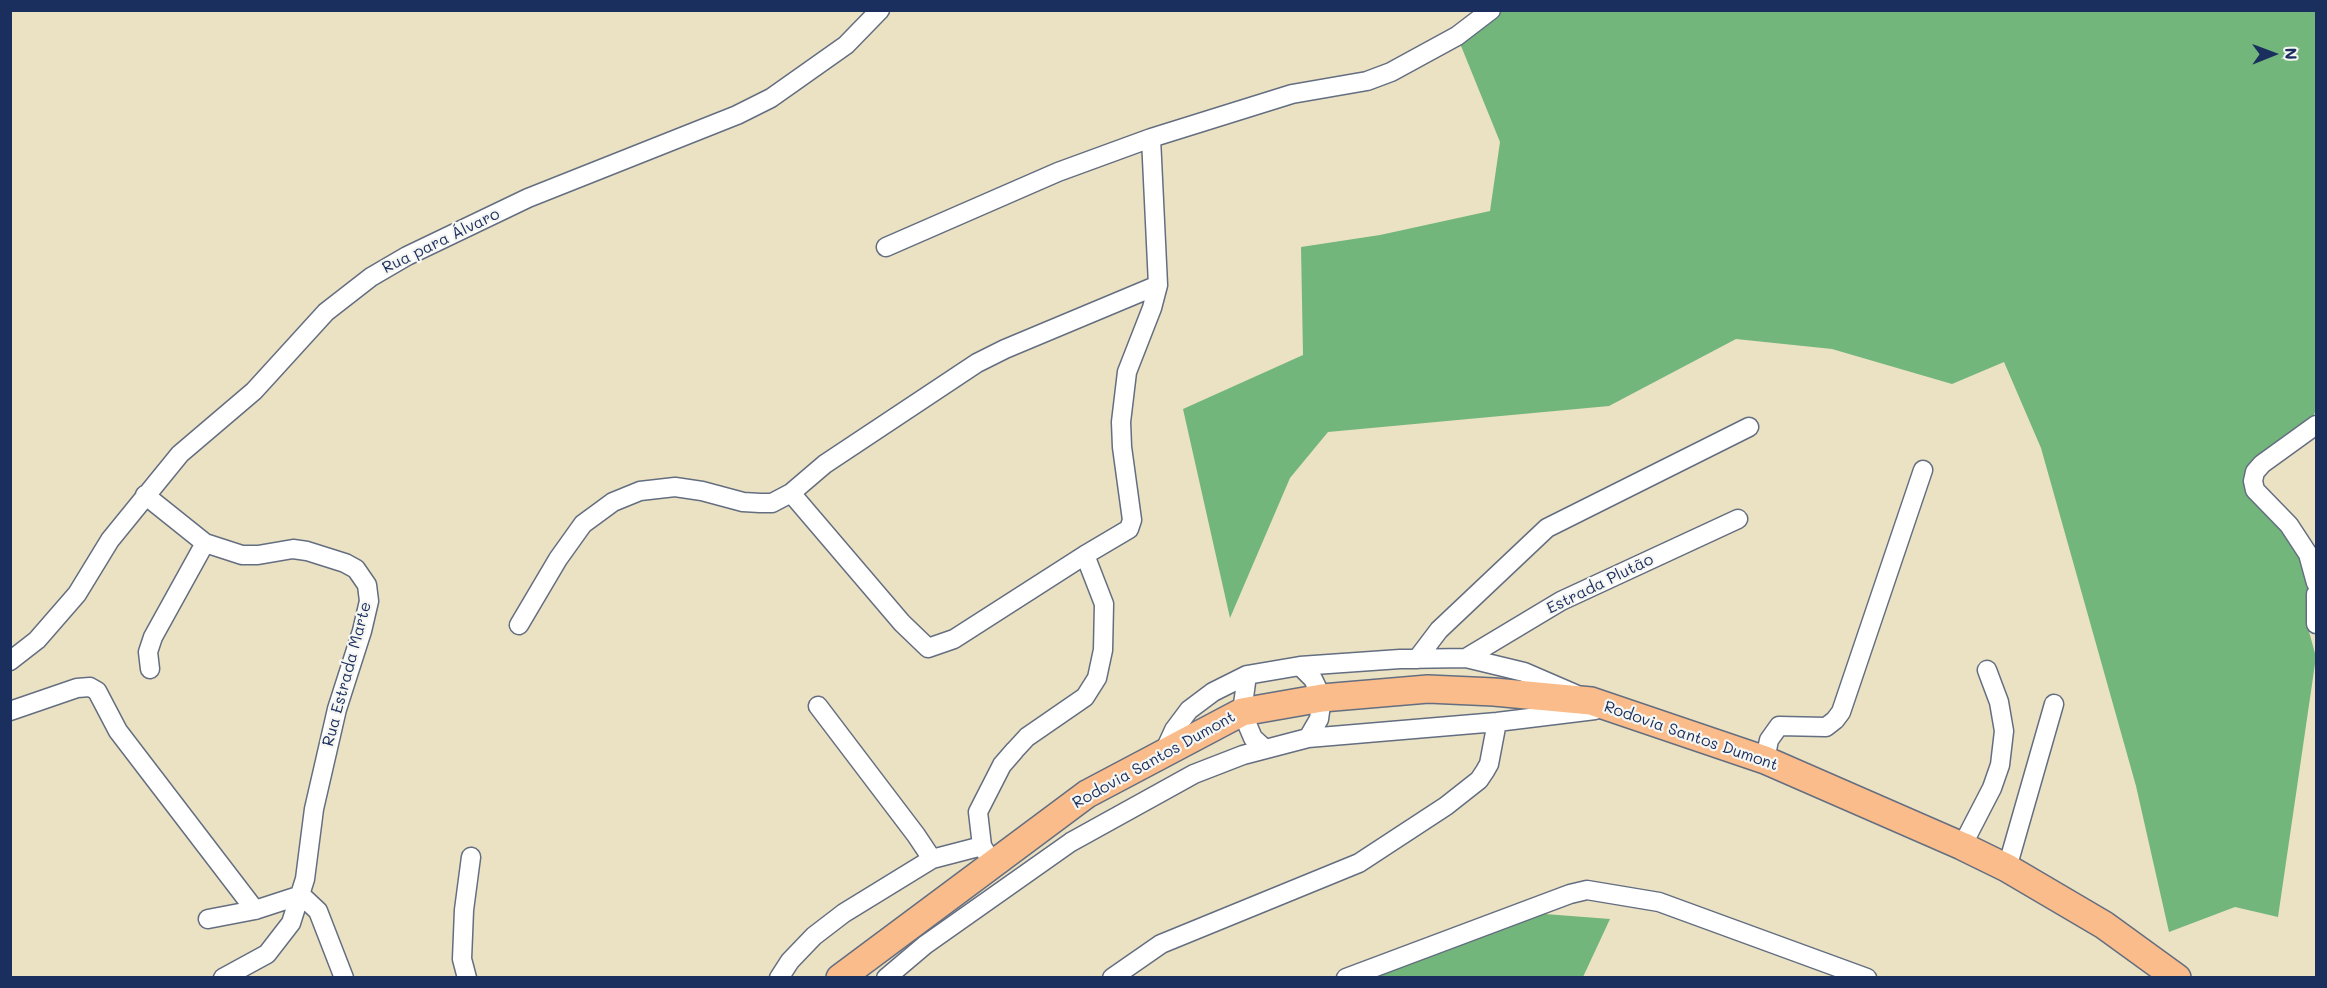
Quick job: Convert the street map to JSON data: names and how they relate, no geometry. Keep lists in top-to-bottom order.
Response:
{
  "streets": {
    "highway": ["Rodovia Santos Dumont"],
    "street": ["Rua para Álvaro", "Estrada Plutão", "Rua Estrada Marte"]
  },
  "crossings": [
    ["Rua para Álvaro", "Rua Estrada Marte"]
  ],
  "north": "right"
}
